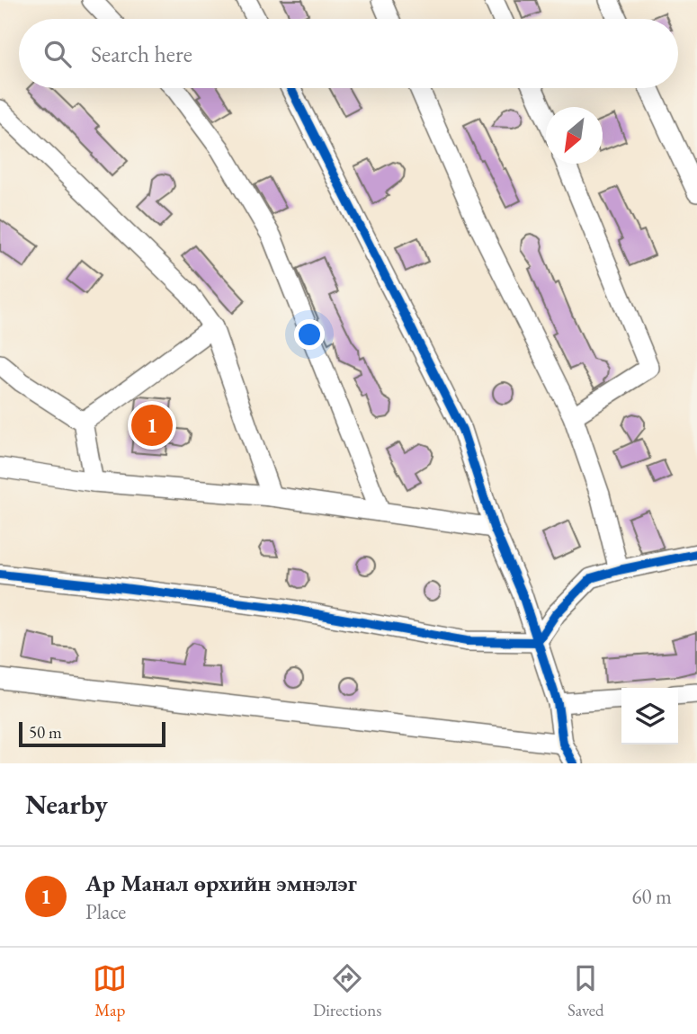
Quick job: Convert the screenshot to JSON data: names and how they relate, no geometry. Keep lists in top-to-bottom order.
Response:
{
  "scale_bar": "50 m",
  "north": "bottom left",
  "page": {
    "search": "Search here",
    "pins": "1",
    "scale": "50 m",
    "heading": "Nearby",
    "list": [
      {
        "mark": "1",
        "name": "Ар Манал өрхийн эмнэлэг",
        "note": "Place",
        "value": "60 m"
      }
    ],
    "nav": ["Map", "Directions", "Saved"]
  }
}
